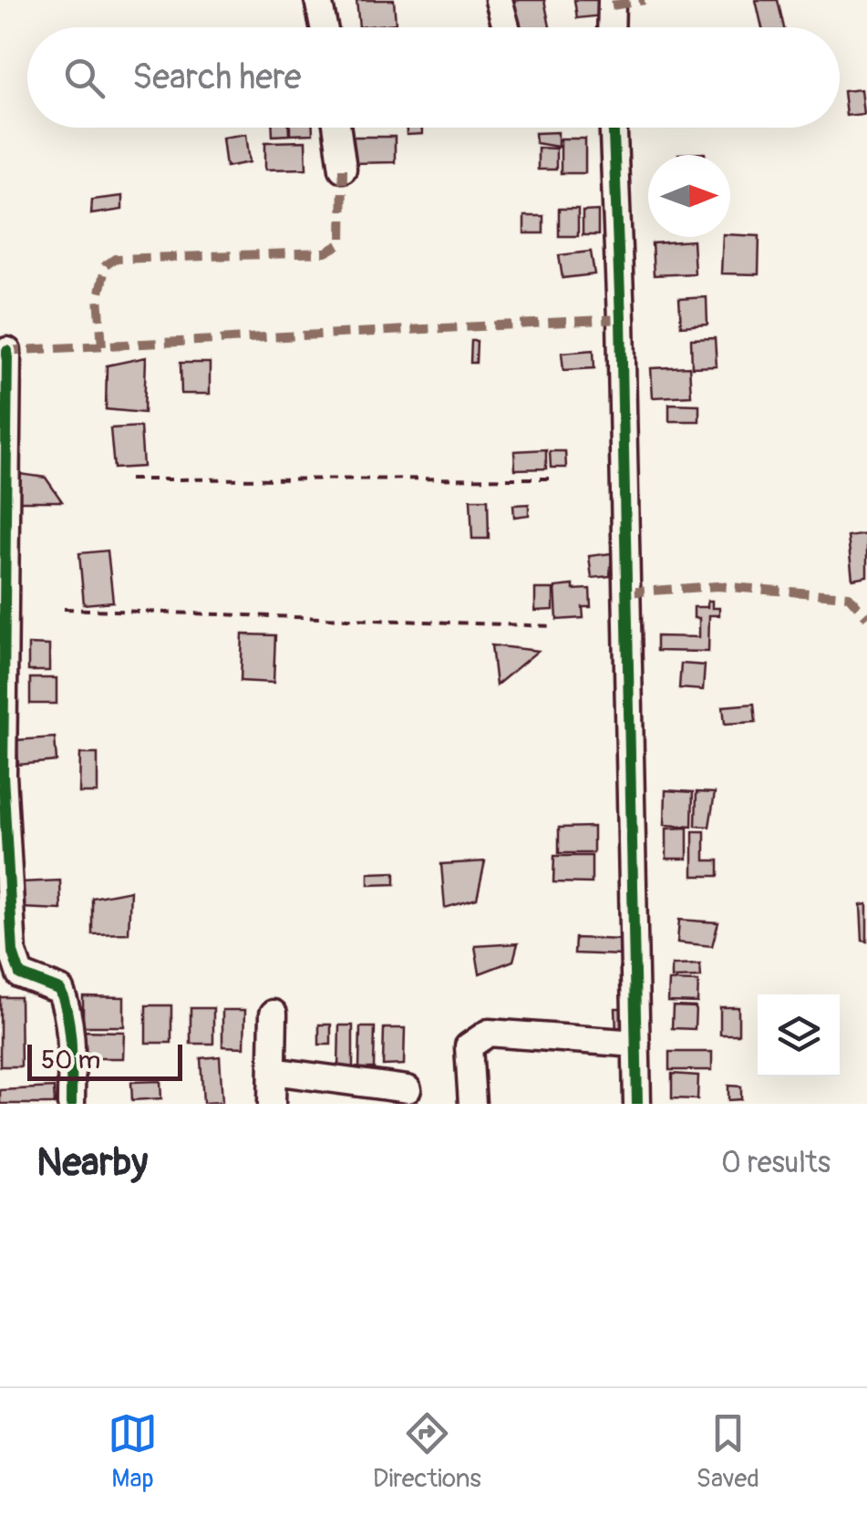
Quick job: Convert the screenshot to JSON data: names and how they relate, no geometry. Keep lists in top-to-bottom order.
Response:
{
  "scale_bar": "50 m",
  "north": "right",
  "page": {
    "search": "Search here",
    "scale": "50 m",
    "heading": ["Nearby", "0 results"],
    "nav": ["Map", "Directions", "Saved"]
  }
}
